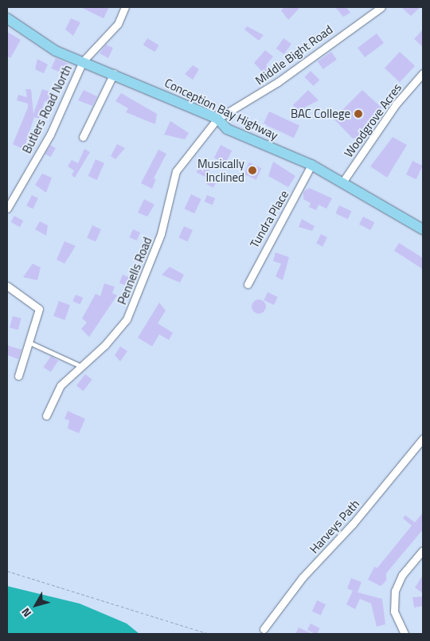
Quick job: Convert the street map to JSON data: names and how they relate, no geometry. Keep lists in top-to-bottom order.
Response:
{
  "streets": {
    "main road": ["Conception Bay Highway"],
    "street": [
      "Middle Bight Road",
      "Butlers Road North",
      "Woodgrove Acres",
      "Tundra Place",
      "Pennells Road",
      "Harveys Path"
    ]
  },
  "crossings": [
    ["Middle Bight Road", "Conception Bay Highway"],
    ["Middle Bight Road", "Pennells Road"],
    ["Butlers Road North", "Conception Bay Highway"],
    ["Conception Bay Highway", "Woodgrove Acres"],
    ["Conception Bay Highway", "Tundra Place"],
    ["Conception Bay Highway", "Pennells Road"]
  ],
  "places": ["BAC College", "Musically Inclined"],
  "north": "bottom left"
}
